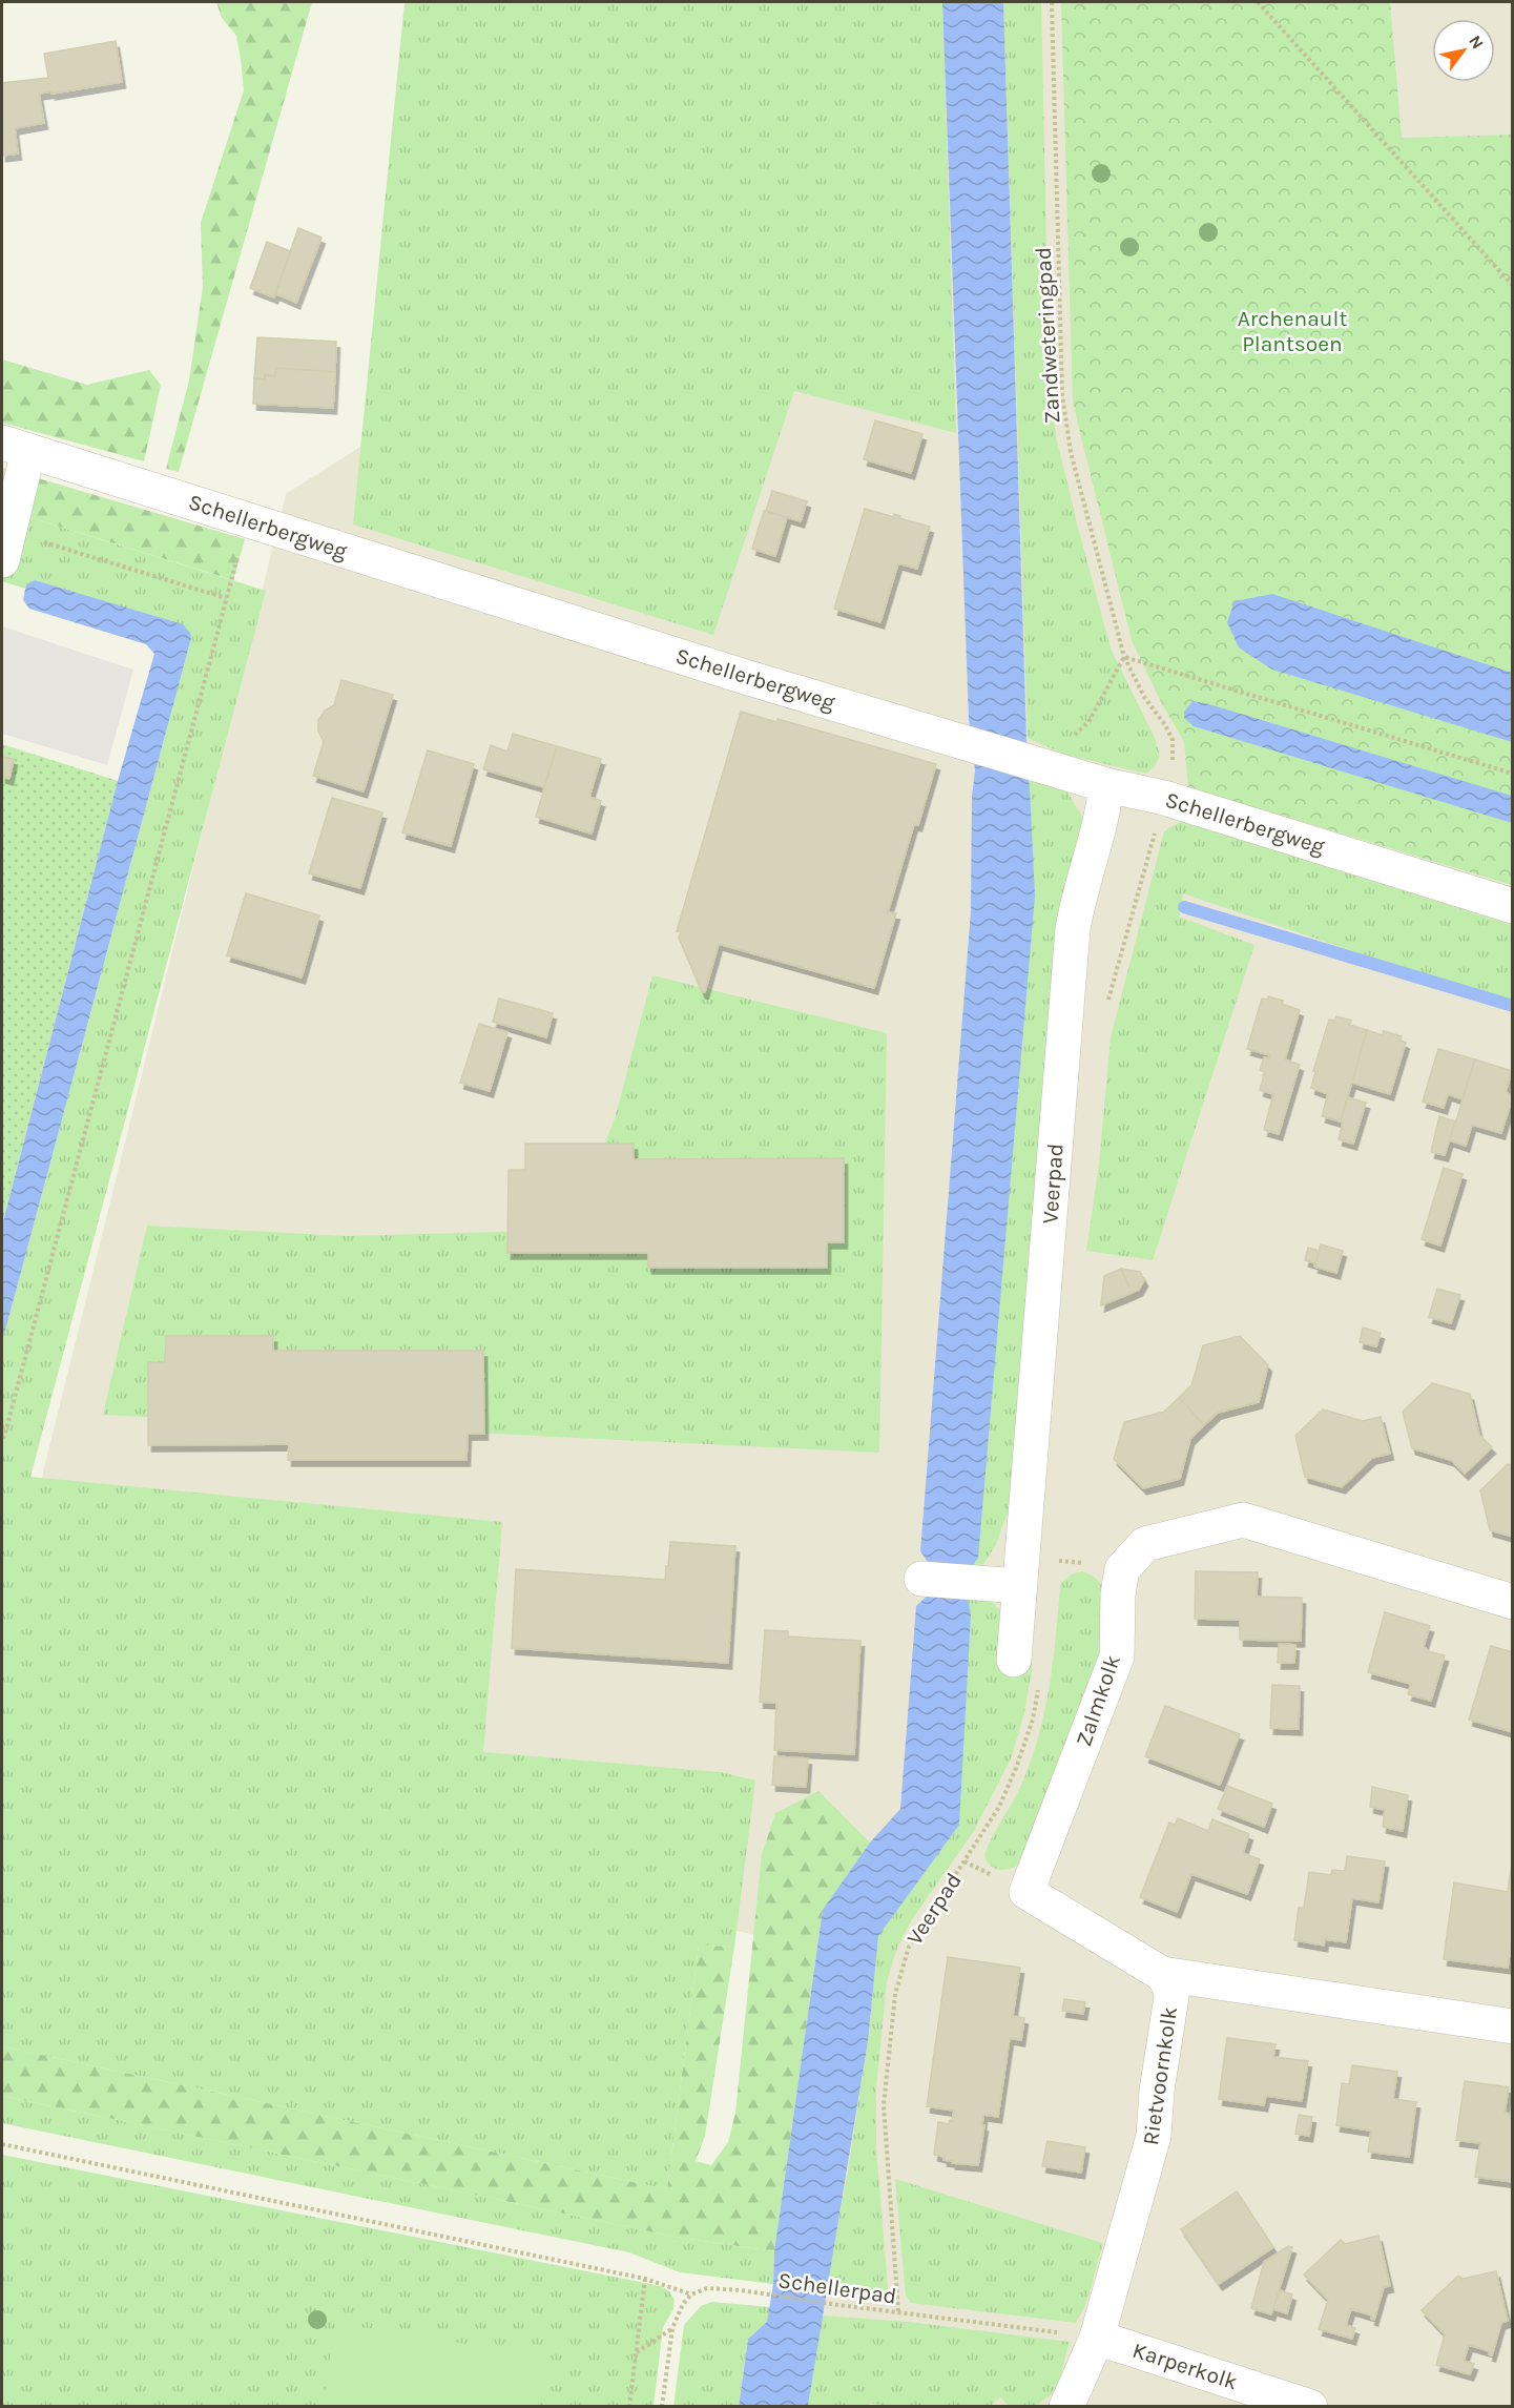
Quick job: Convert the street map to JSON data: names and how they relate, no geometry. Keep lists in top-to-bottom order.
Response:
{
  "streets": {
    "street": [
      "Schellerbergweg",
      "Veerpad",
      "Zalmkolk",
      "Rietvoornkolk",
      "Karperkolk"
    ],
    "path": ["Zandweteringpad", "Schellerpad"]
  },
  "crossings": [
    ["Zandweteringpad", "Schellerbergweg"],
    ["Schellerbergweg", "Veerpad"],
    ["Veerpad", "Schellerpad"],
    ["Zalmkolk", "Rietvoornkolk"],
    ["Rietvoornkolk", "Schellerpad"],
    ["Rietvoornkolk", "Karperkolk"],
    ["Schellerpad", "Karperkolk"]
  ],
  "parks": ["Archenault Plantsoen"],
  "north": "top right"
}
